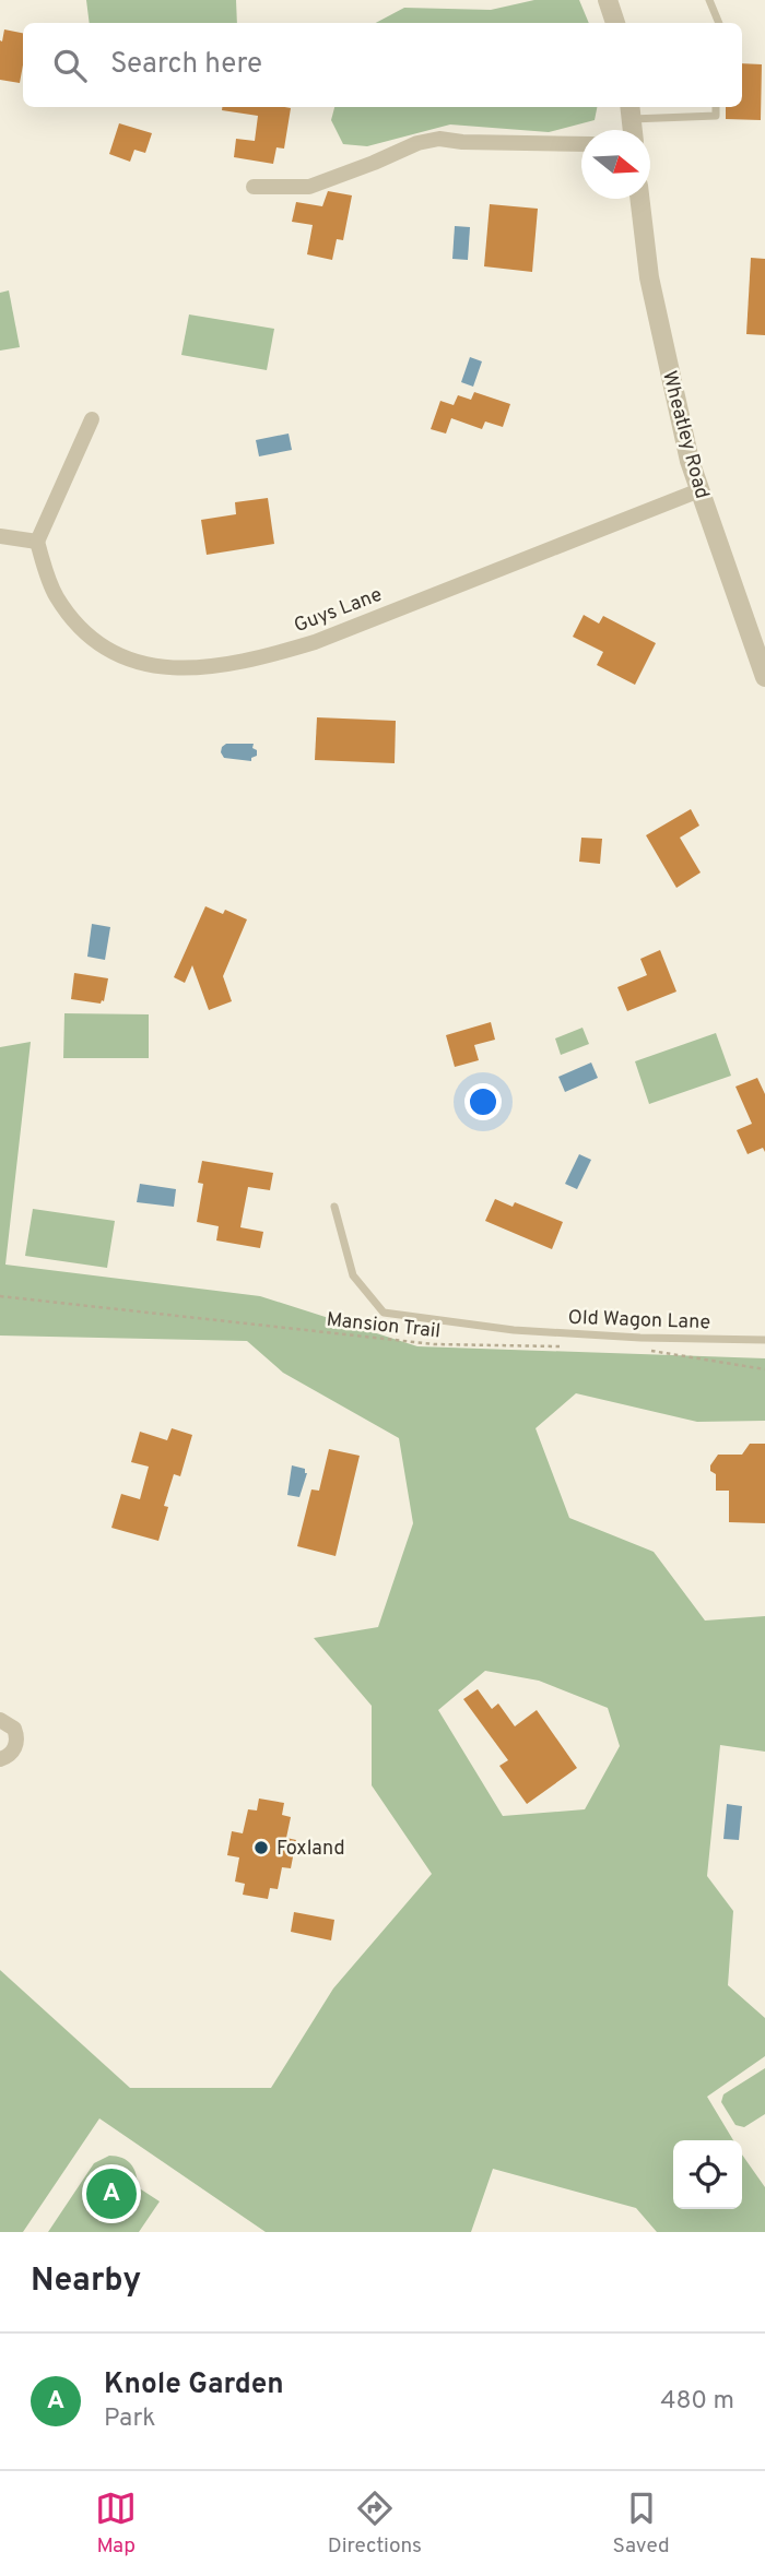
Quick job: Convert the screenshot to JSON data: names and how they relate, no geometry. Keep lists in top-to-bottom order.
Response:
{
  "streets": {
    "street": ["Wheatley Road", "Guys Lane"],
    "lane": ["Old Wagon Lane"],
    "path": ["Mansion Trail"]
  },
  "crossings": [
    ["Wheatley Road", "Guys Lane"]
  ],
  "places": ["Foxland"],
  "north": "right",
  "page": {
    "search": "Search here",
    "pins": "A",
    "heading": "Nearby",
    "list": [
      {
        "mark": "A",
        "name": "Knole Garden",
        "note": "Park",
        "value": "480 m"
      }
    ],
    "nav": ["Map", "Directions", "Saved"]
  }
}
